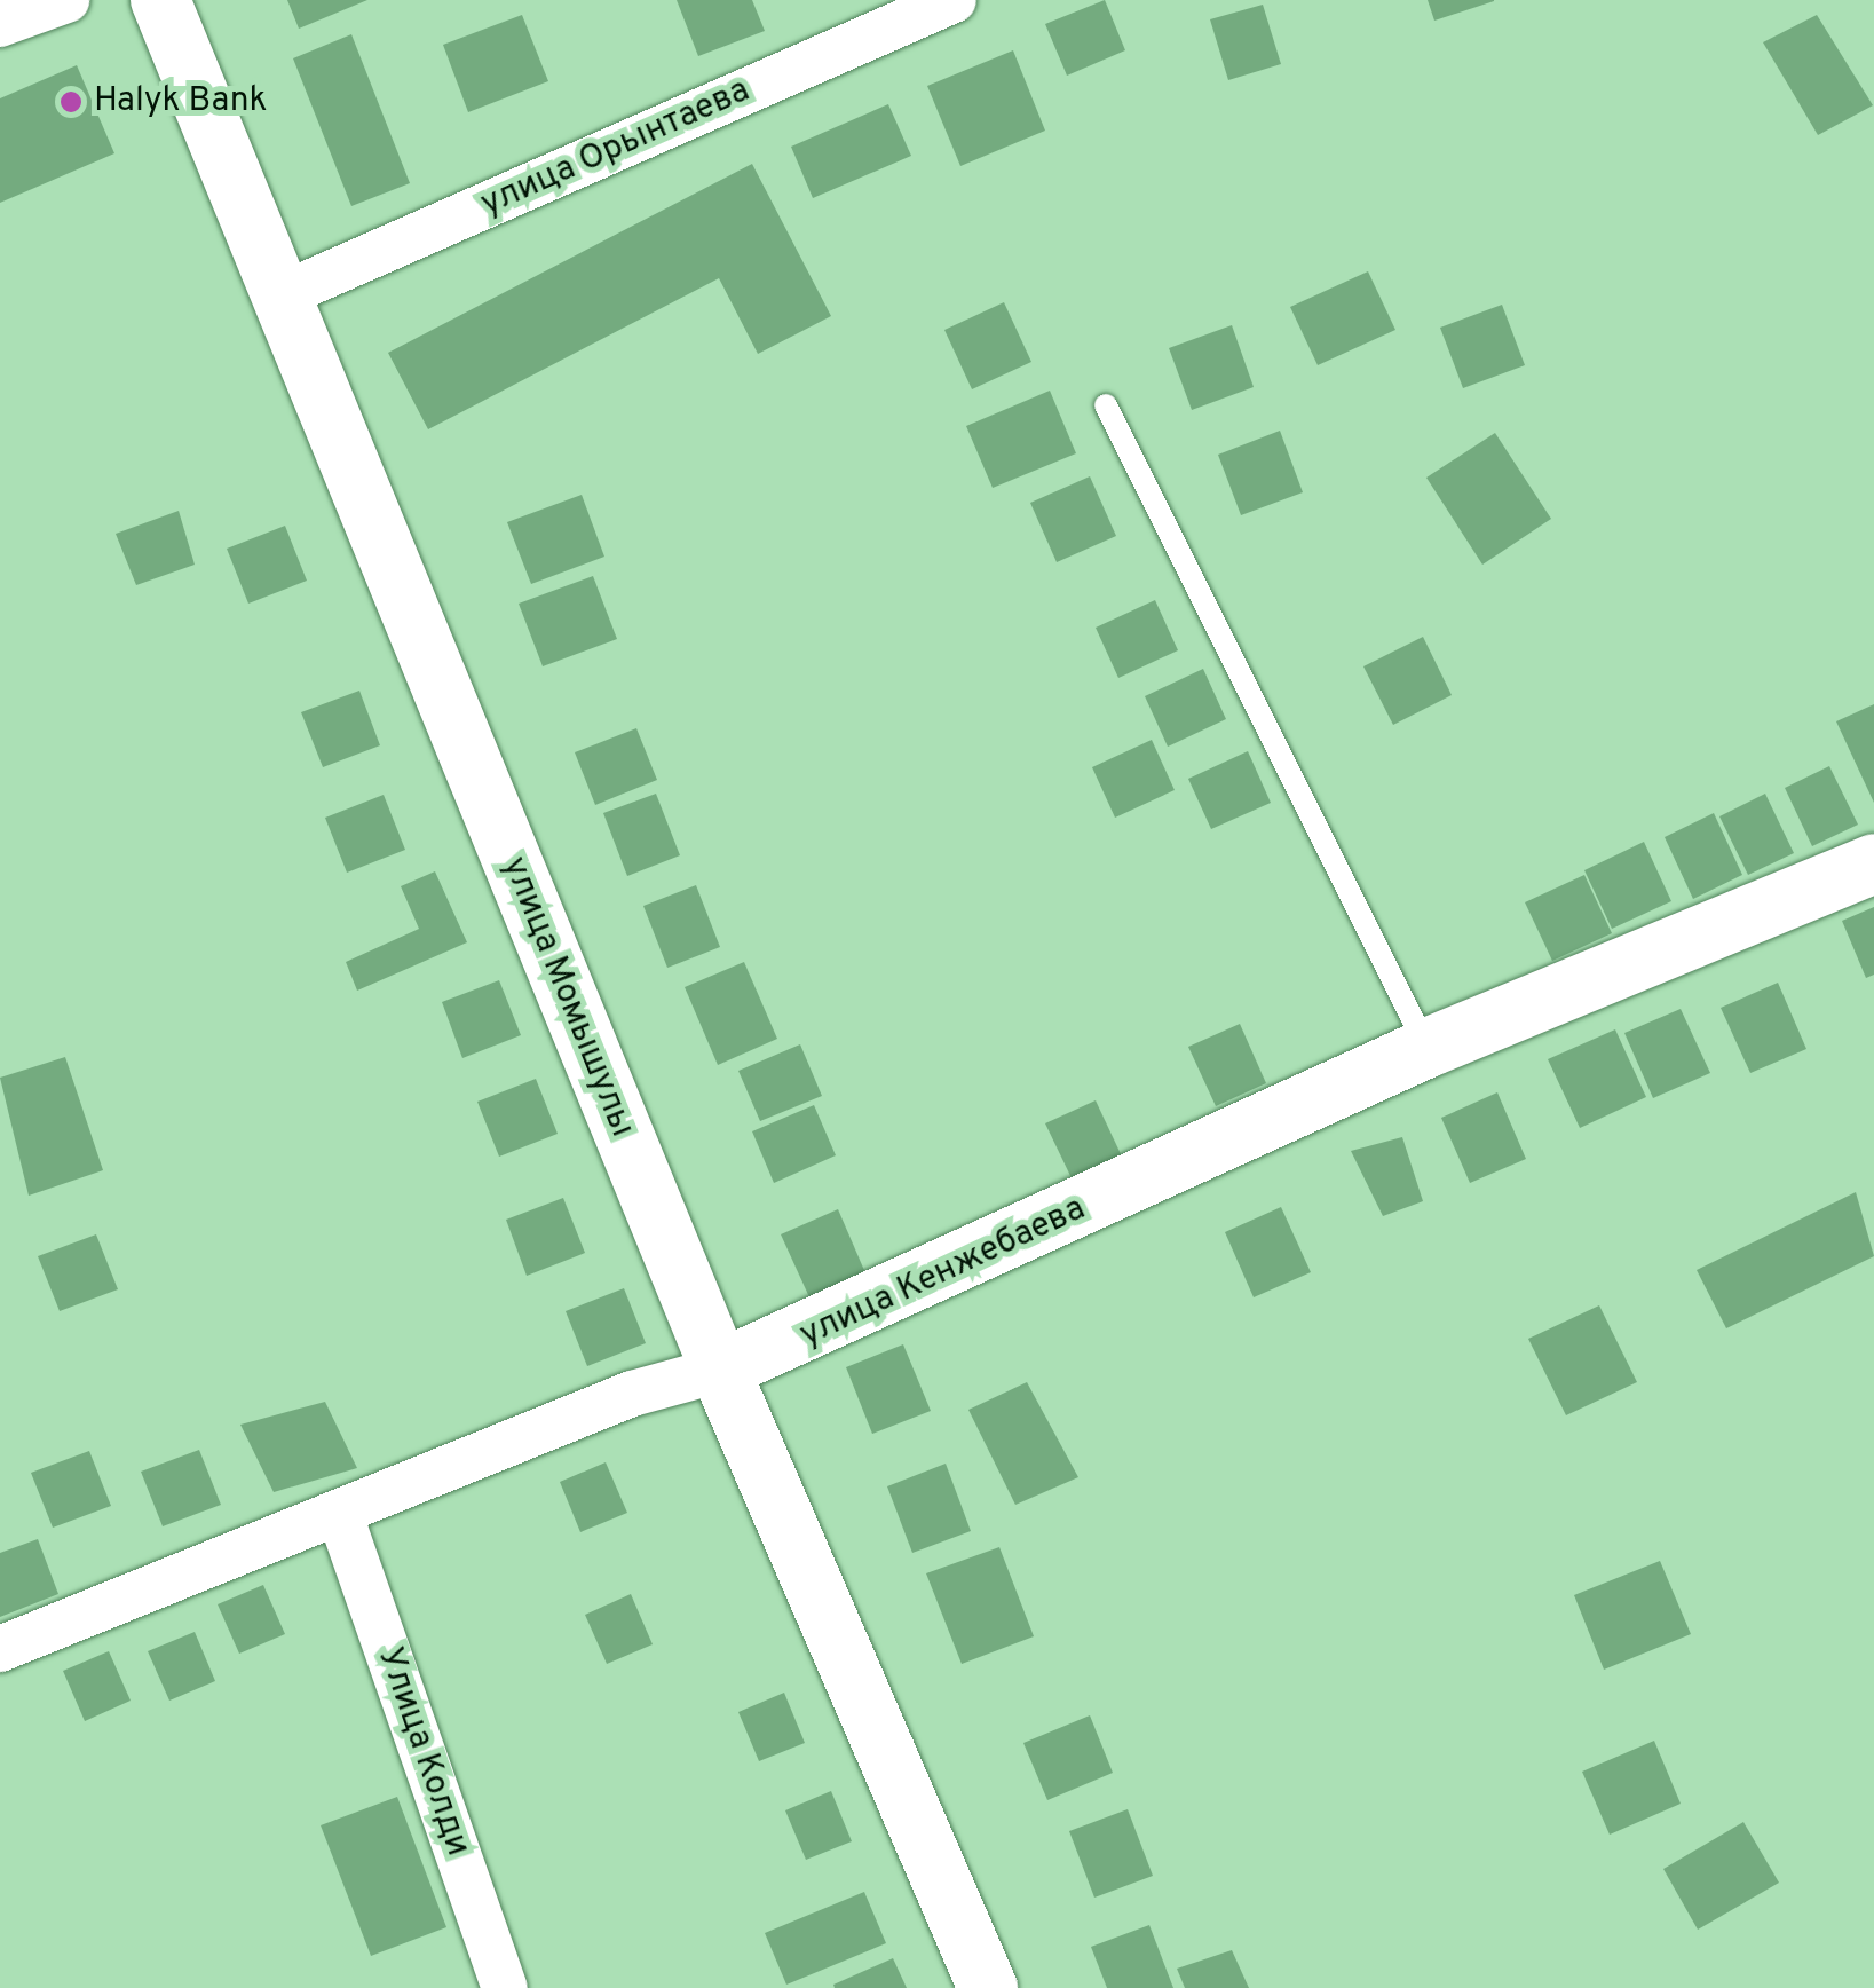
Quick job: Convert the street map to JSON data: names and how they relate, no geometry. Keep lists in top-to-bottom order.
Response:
{
  "streets": {
    "street": [
      "улица Орынтаева",
      "улица Момышулы",
      "улица Кенжебаева",
      "Улица Колди"
    ]
  },
  "crossings": [
    ["улица Орынтаева", "улица Момышулы"],
    ["улица Момышулы", "улица Кенжебаева"],
    ["улица Кенжебаева", "Улица Колди"]
  ],
  "places": ["Halyk Bank"]
}
